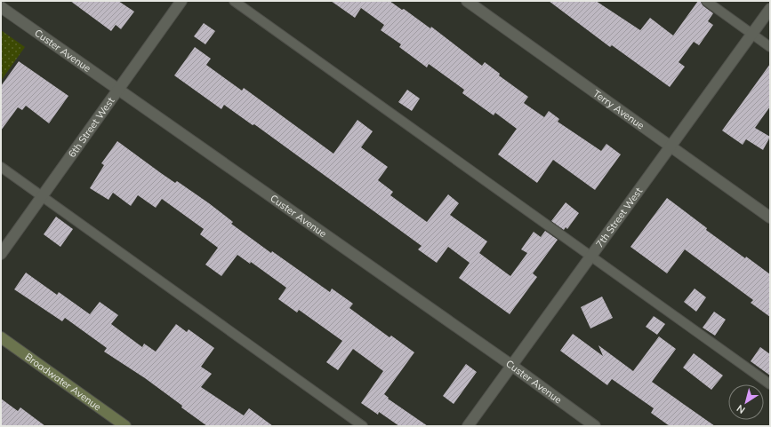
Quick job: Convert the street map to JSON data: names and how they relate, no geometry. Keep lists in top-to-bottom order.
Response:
{
  "streets": {
    "main road": ["Broadwater Avenue"],
    "street": [
      "Custer Avenue",
      "Terry Avenue",
      "6th Street West",
      "7th Street West"
    ]
  },
  "crossings": [
    ["Custer Avenue", "6th Street West"],
    ["Custer Avenue", "7th Street West"],
    ["Terry Avenue", "7th Street West"]
  ],
  "north": "bottom left"
}
